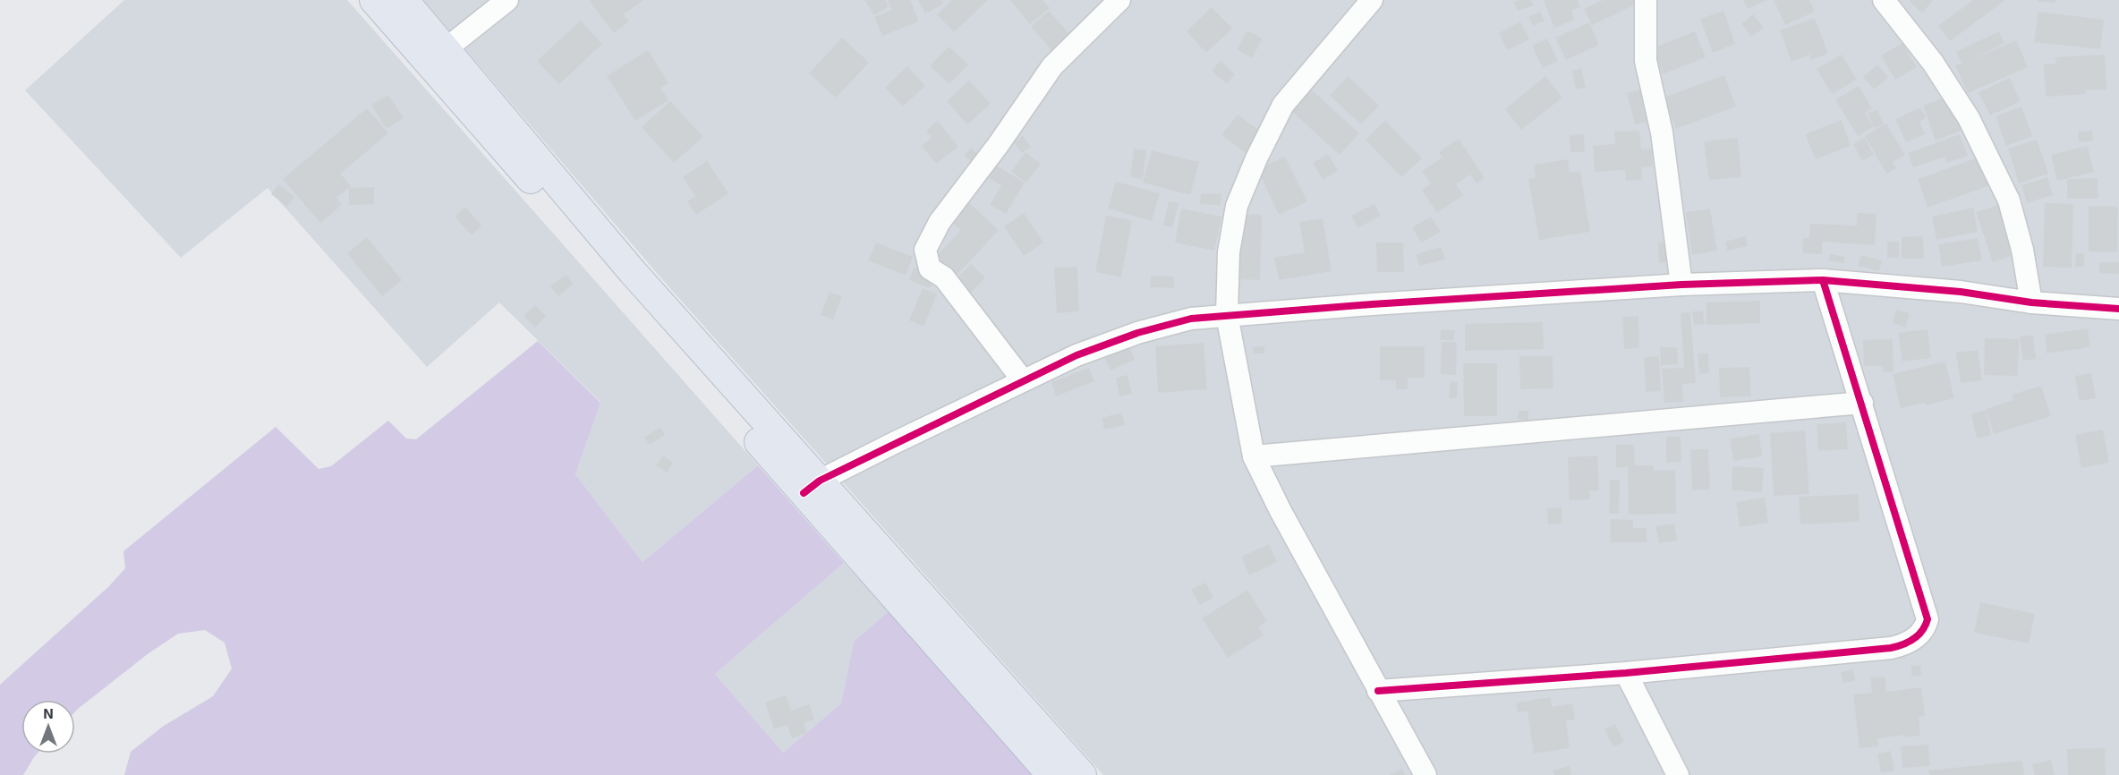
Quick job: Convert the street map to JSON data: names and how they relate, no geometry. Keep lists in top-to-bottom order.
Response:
{
  "north": "top"
}
